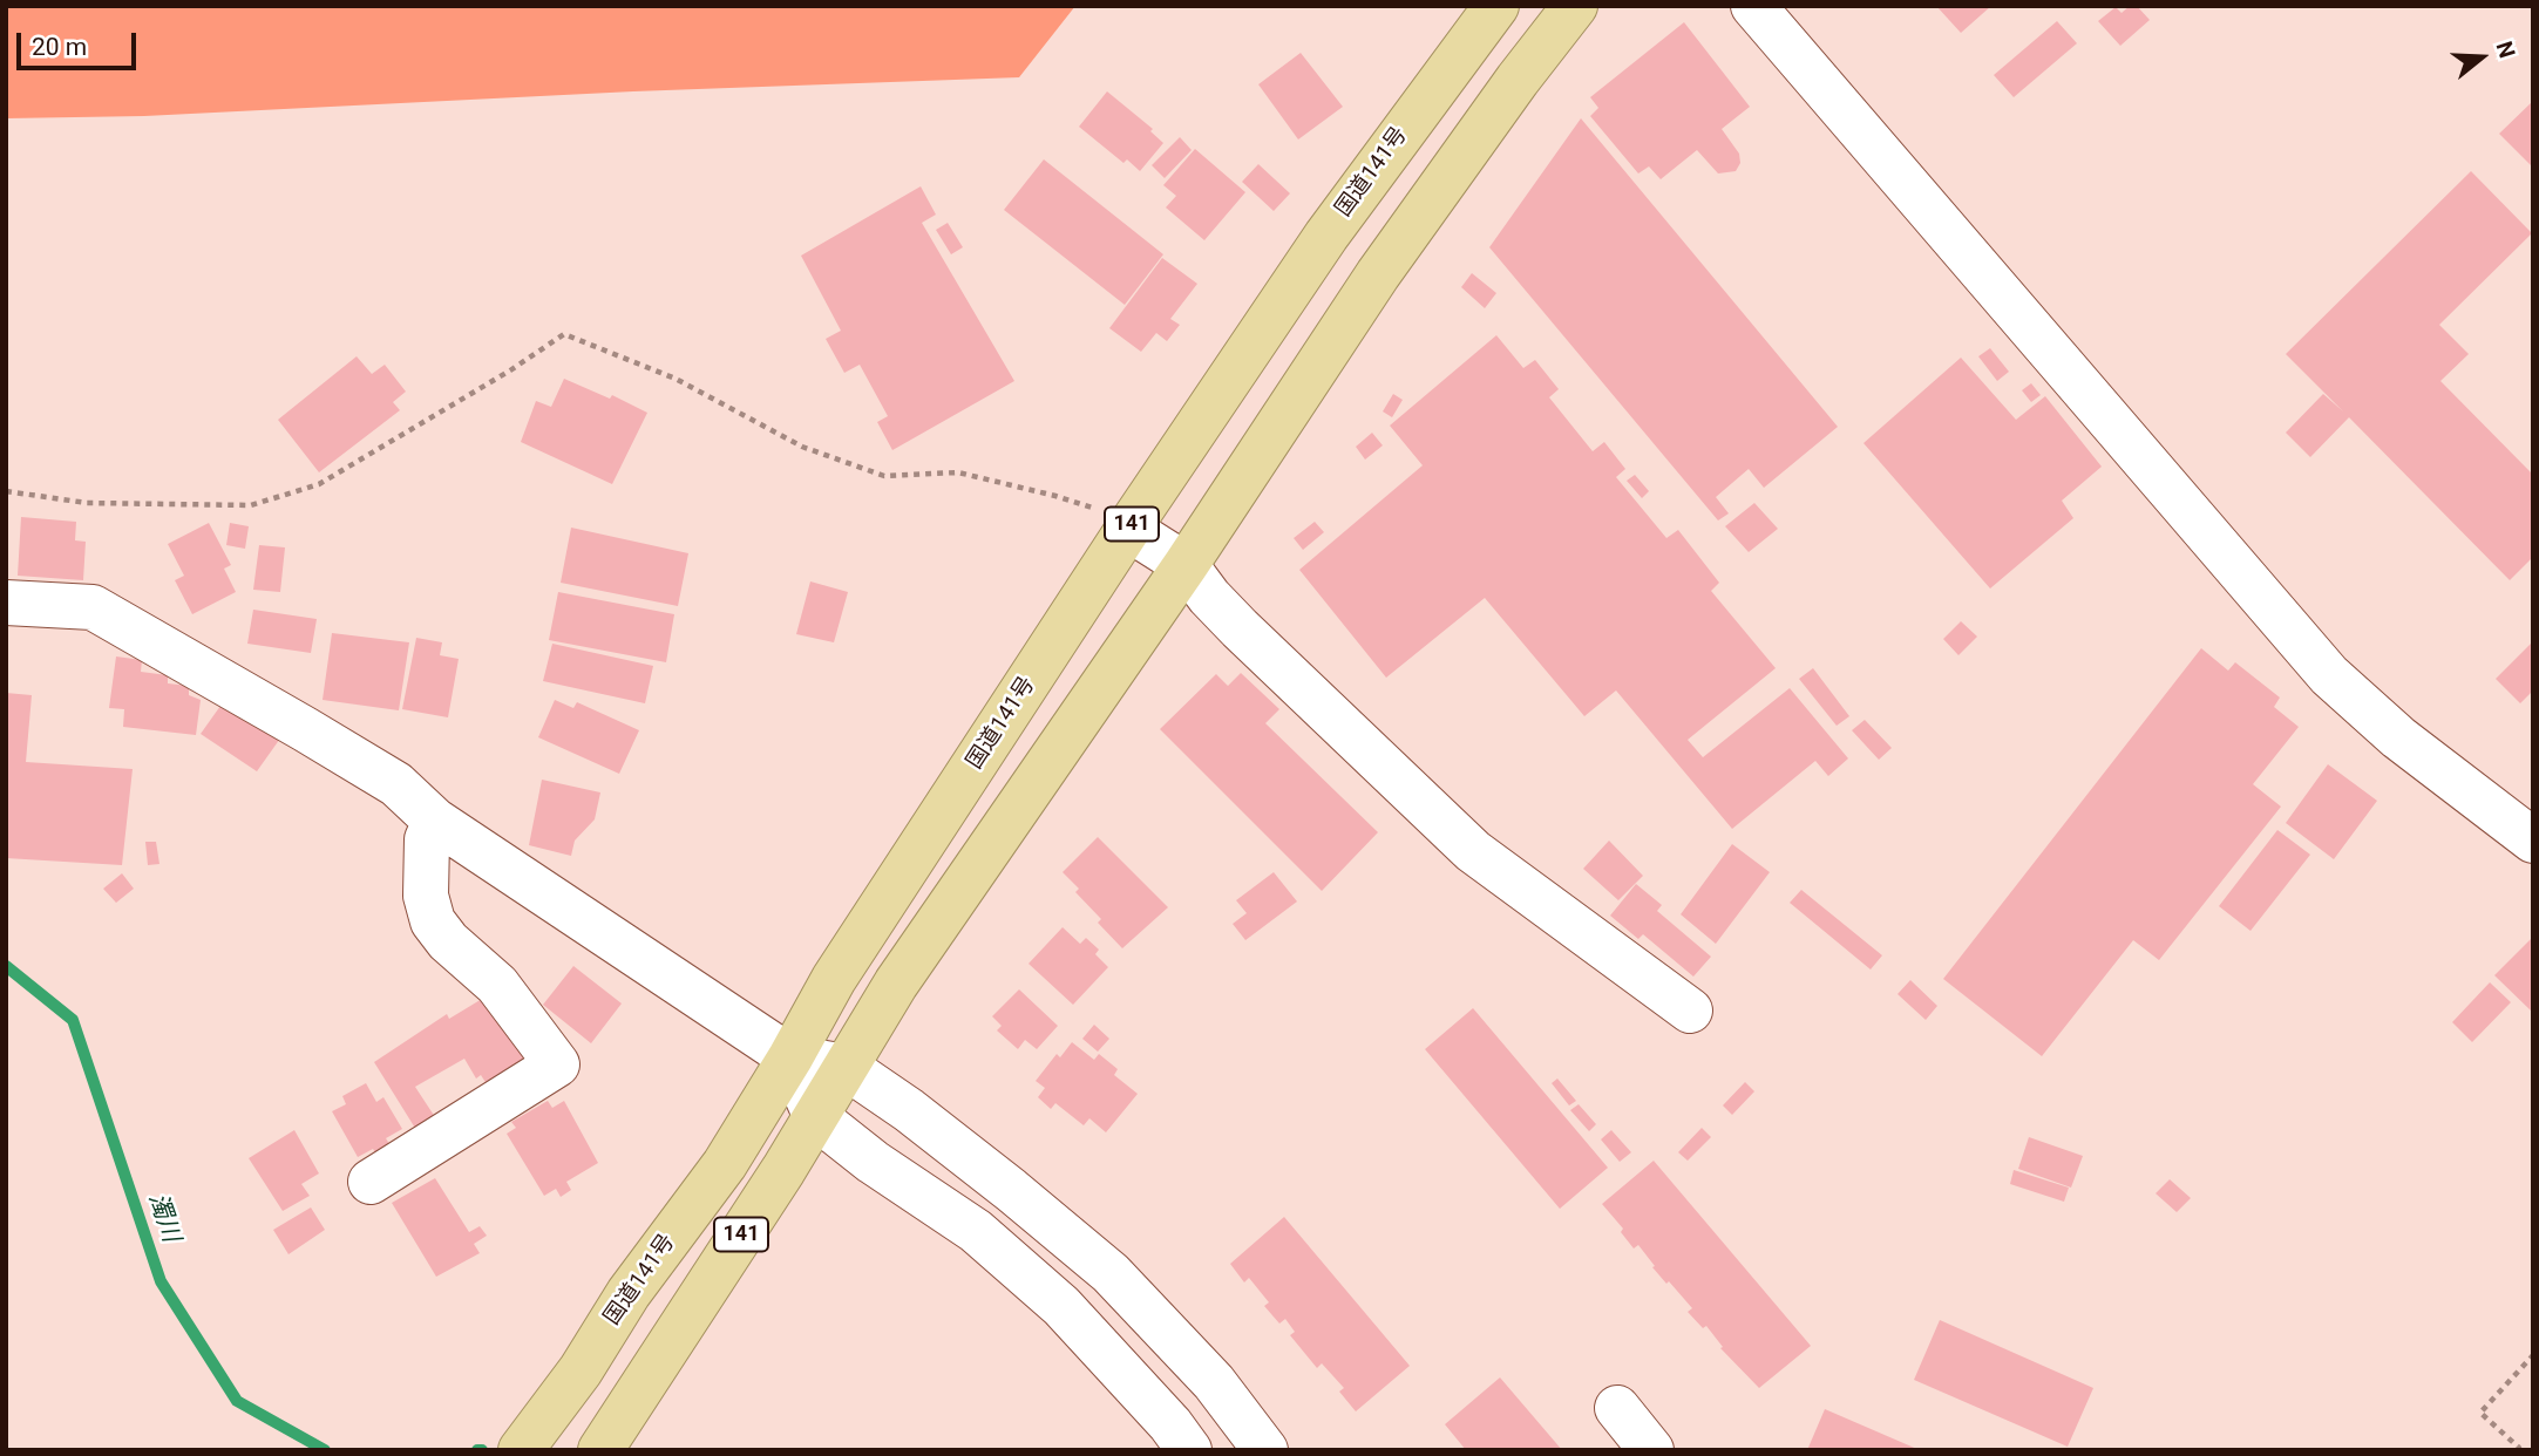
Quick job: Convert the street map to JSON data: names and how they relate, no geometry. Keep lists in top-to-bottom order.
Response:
{
  "streets": {
    "highway": ["国道141号", "141"]
  },
  "water": ["濁川"],
  "scale_bar": "20 m",
  "north": "right"
}
